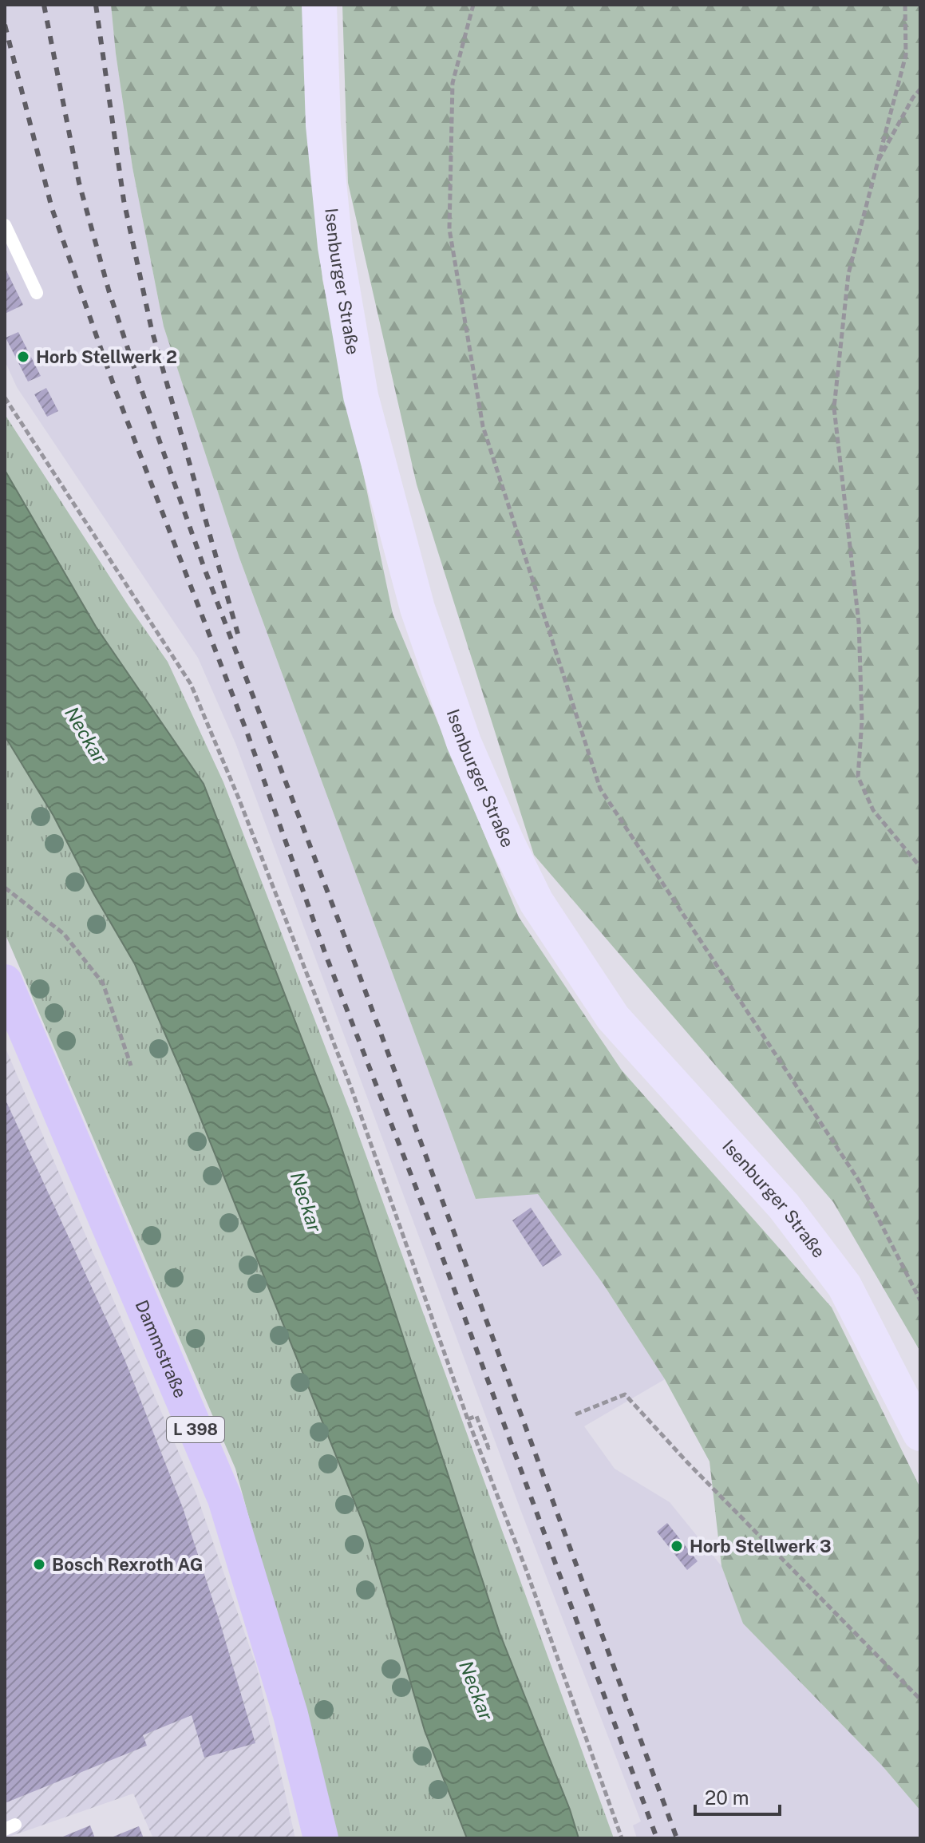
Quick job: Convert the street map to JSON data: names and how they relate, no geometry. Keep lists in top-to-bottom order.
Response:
{
  "streets": {
    "main road": ["Dammstraße", "L 398"],
    "street": ["Isenburger Straße"]
  },
  "water": ["Neckar"],
  "places": ["Horb Stellwerk 2", "Horb Stellwerk 3", "Bosch Rexroth AG"],
  "scale_bar": "20 m"
}
